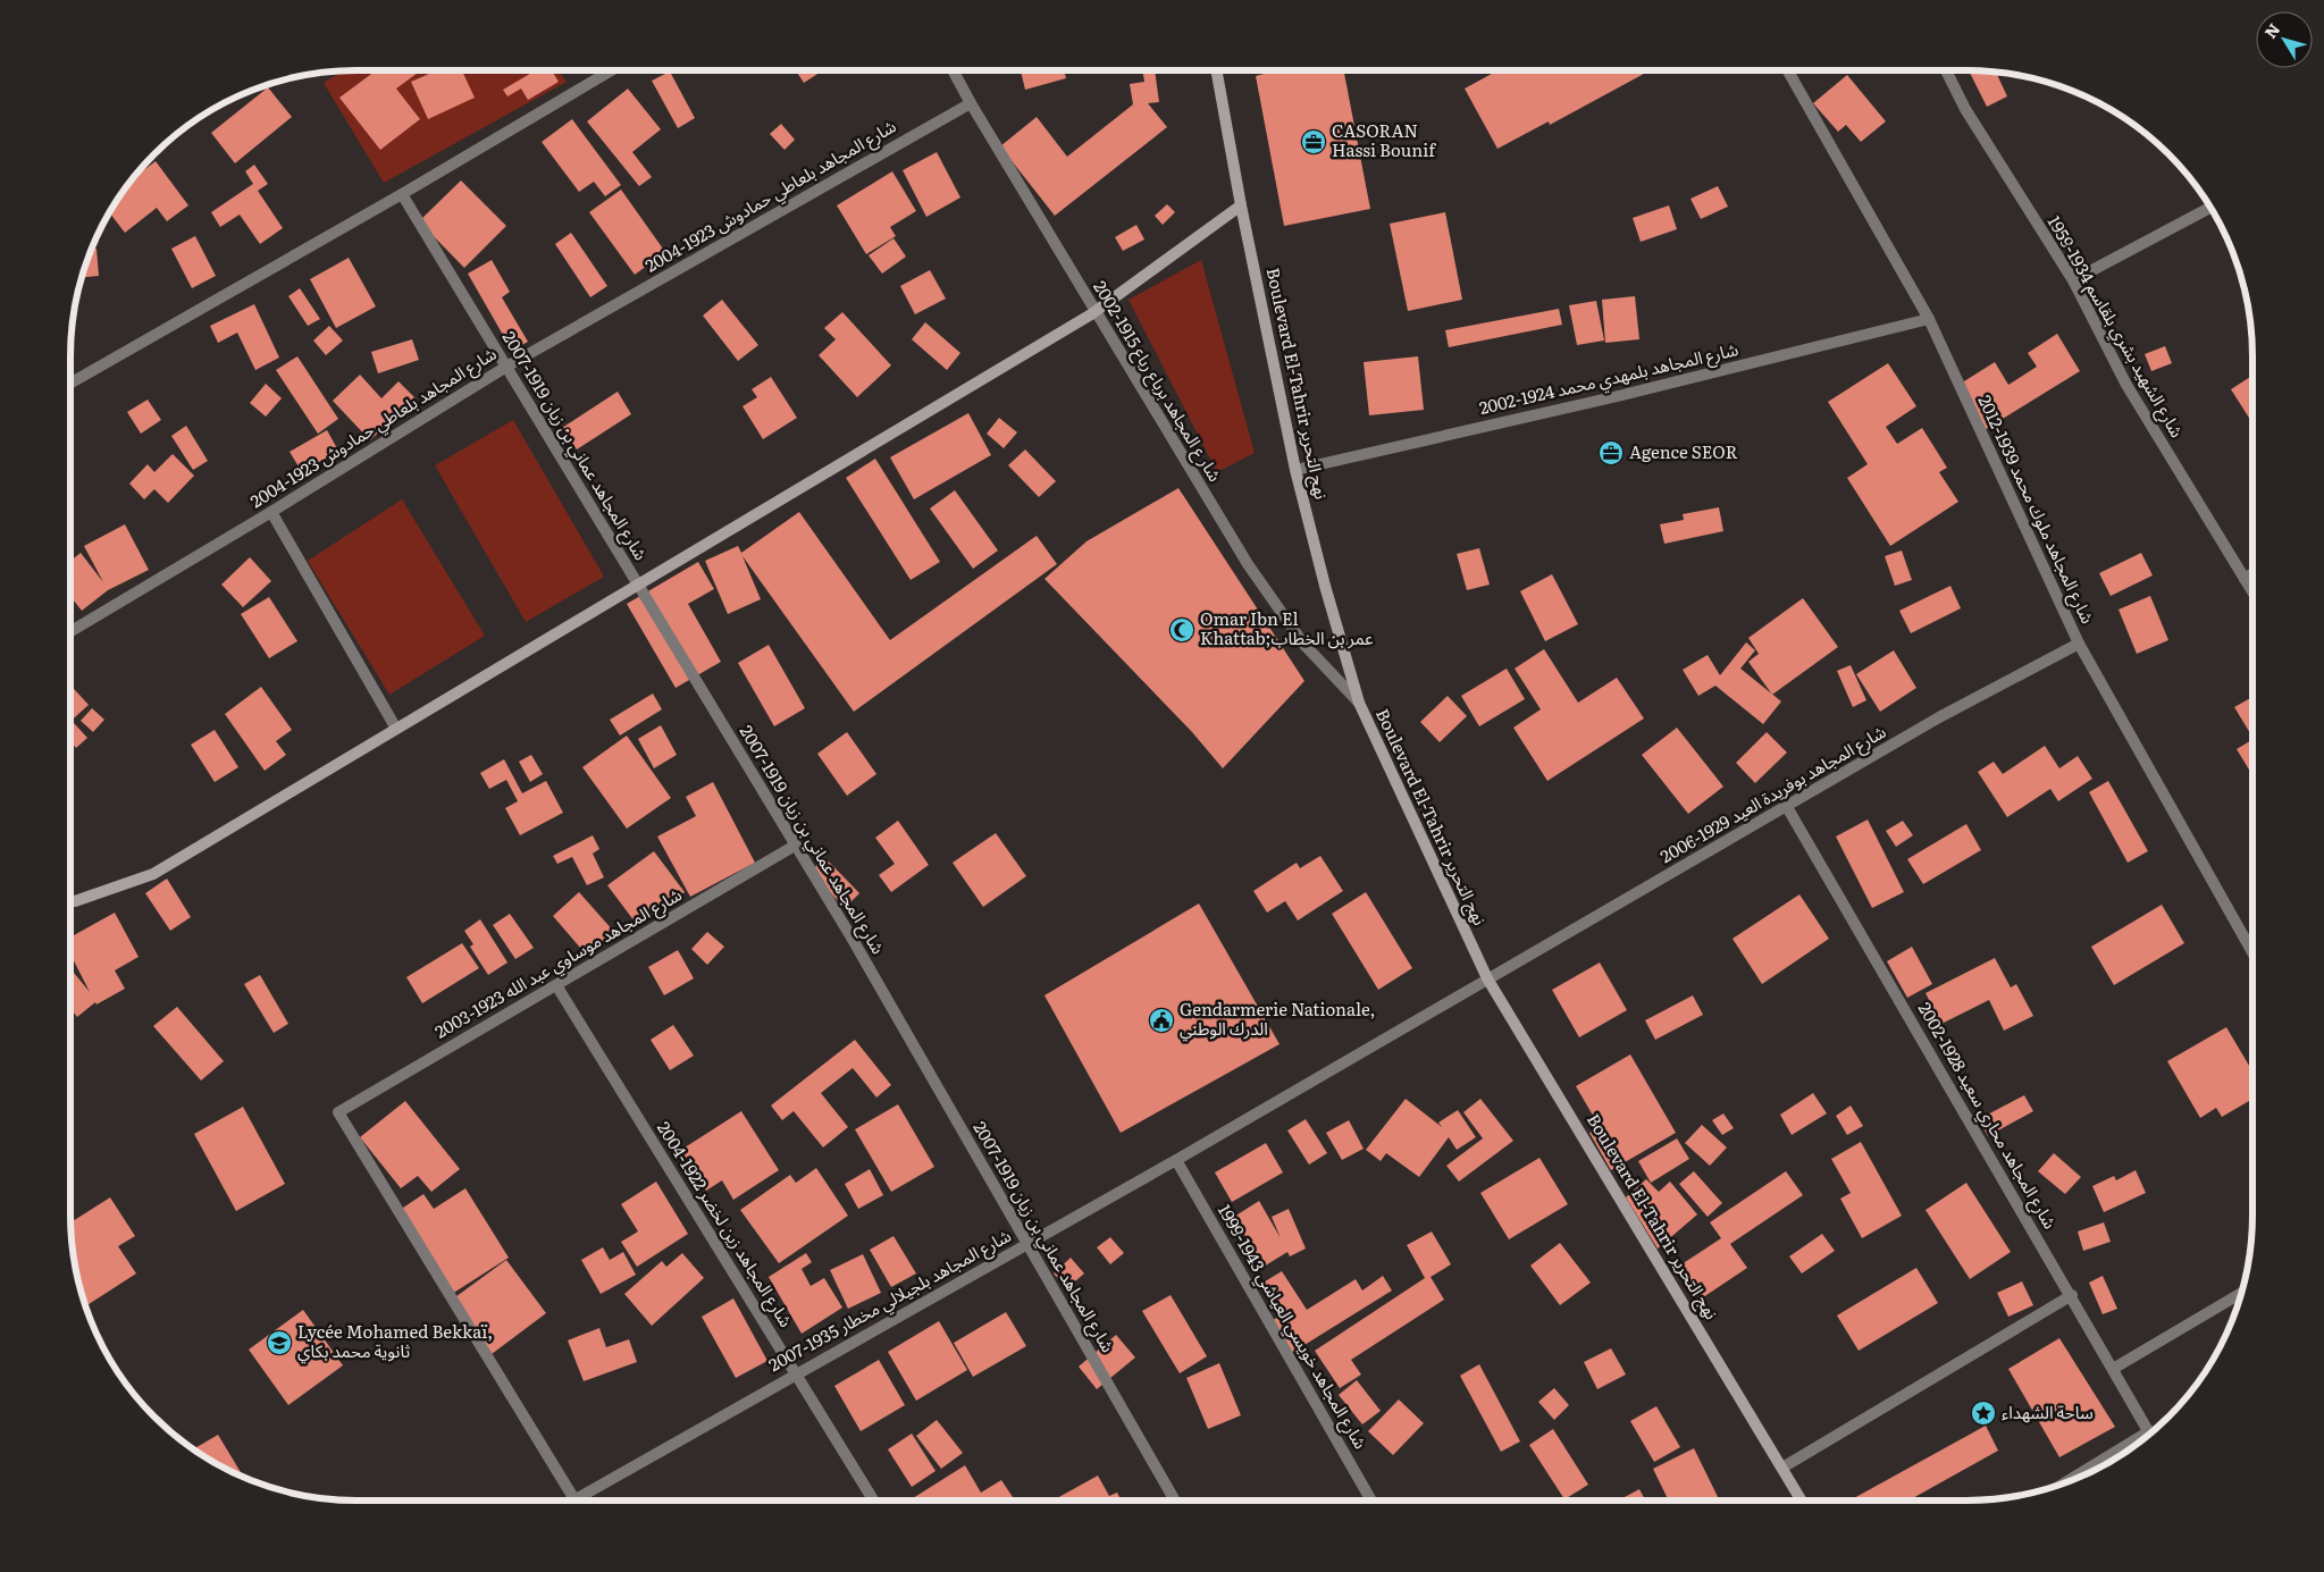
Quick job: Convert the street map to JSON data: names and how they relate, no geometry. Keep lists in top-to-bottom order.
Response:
{
  "streets": {
    "main road": ["Boulevard El-Tahrir نهج التحرير"],
    "street": [
      "شارع المجاهد بلعاطي حمادوش 1923-2004",
      "شارع الشهيد بشري بلقاسم 1934-1959",
      "شارع المجاهد بلمهدي محمد 1924-2002",
      "شار ع المجاهد برباع رباع 1915-2002",
      "شارع المجاهد عماني بن زيان 1919-2007",
      "شارع المجاهد ملوك محمد 1939-2012",
      "شارع المجاهد بوفريدة العيد 1929-2006",
      "شارع المجاهد موساوي عبد الله 1923-2003",
      "شارع المجاهد محاري سعيد 1928-2002",
      "شارع المجاهد زين لخضر 1922-2004",
      "شارع المجاهد بلجيلالي مخطار 1935-2007",
      "شارع المجاهد خويسي العياشي 1943-1999"
    ]
  },
  "crossings": [
    ["شارع المجاهد بلعاطي حمادوش 1923-2004", "شار ع المجاهد برباع رباع 1915-2002"],
    ["شارع المجاهد بلعاطي حمادوش 1923-2004", "شارع المجاهد عماني بن زيان 1919-2007"],
    ["شارع المجاهد بلمهدي محمد 1924-2002", "Boulevard El-Tahrir نهج التحرير"],
    ["شارع المجاهد بلمهدي محمد 1924-2002", "شارع المجاهد ملوك محمد 1939-2012"],
    ["شار ع المجاهد برباع رباع 1915-2002", "Boulevard El-Tahrir نهج التحرير"],
    ["Boulevard El-Tahrir نهج التحرير", "شارع المجاهد بوفريدة العيد 1929-2006"],
    ["Boulevard El-Tahrir نهج التحرير", "شارع المجاهد بلجيلالي مخطار 1935-2007"],
    ["شارع المجاهد عماني بن زيان 1919-2007", "شارع المجاهد موساوي عبد الله 1923-2003"],
    ["شارع المجاهد عماني بن زيان 1919-2007", "شارع المجاهد بلجيلالي مخطار 1935-2007"],
    ["شارع المجاهد ملوك محمد 1939-2012", "شارع المجاهد بوفريدة العيد 1929-2006"],
    ["شارع المجاهد بوفريدة العيد 1929-2006", "شارع المجاهد محاري سعيد 1928-2002"],
    ["شارع المجاهد بوفريدة العيد 1929-2006", "شارع المجاهد بلجيلالي مخطار 1935-2007"],
    ["شارع المجاهد موساوي عبد الله 1923-2003", "شارع المجاهد زين لخضر 1922-2004"],
    ["شارع المجاهد موساوي عبد الله 1923-2003", "شارع المجاهد بلجيلالي مخطار 1935-2007"],
    ["شارع المجاهد زين لخضر 1922-2004", "شارع المجاهد بلجيلالي مخطار 1935-2007"],
    ["شارع المجاهد بلجيلالي مخطار 1935-2007", "شارع المجاهد خويسي العياشي 1943-1999"]
  ],
  "places": {
    "office": ["CASORAN Hassi Bounif", "Agence SEOR"],
    "mosque": ["Omar Ibn El Khattab;عمر بن الخطاب"],
    "public building": ["Gendarmerie Nationale, الدرك الوطني"],
    "school or university": ["Lycée Mohamed Bekkaï, ثانوية محمد بكاي"],
    "place": ["ساحة الشهداء"]
  },
  "north": "top left"
}
